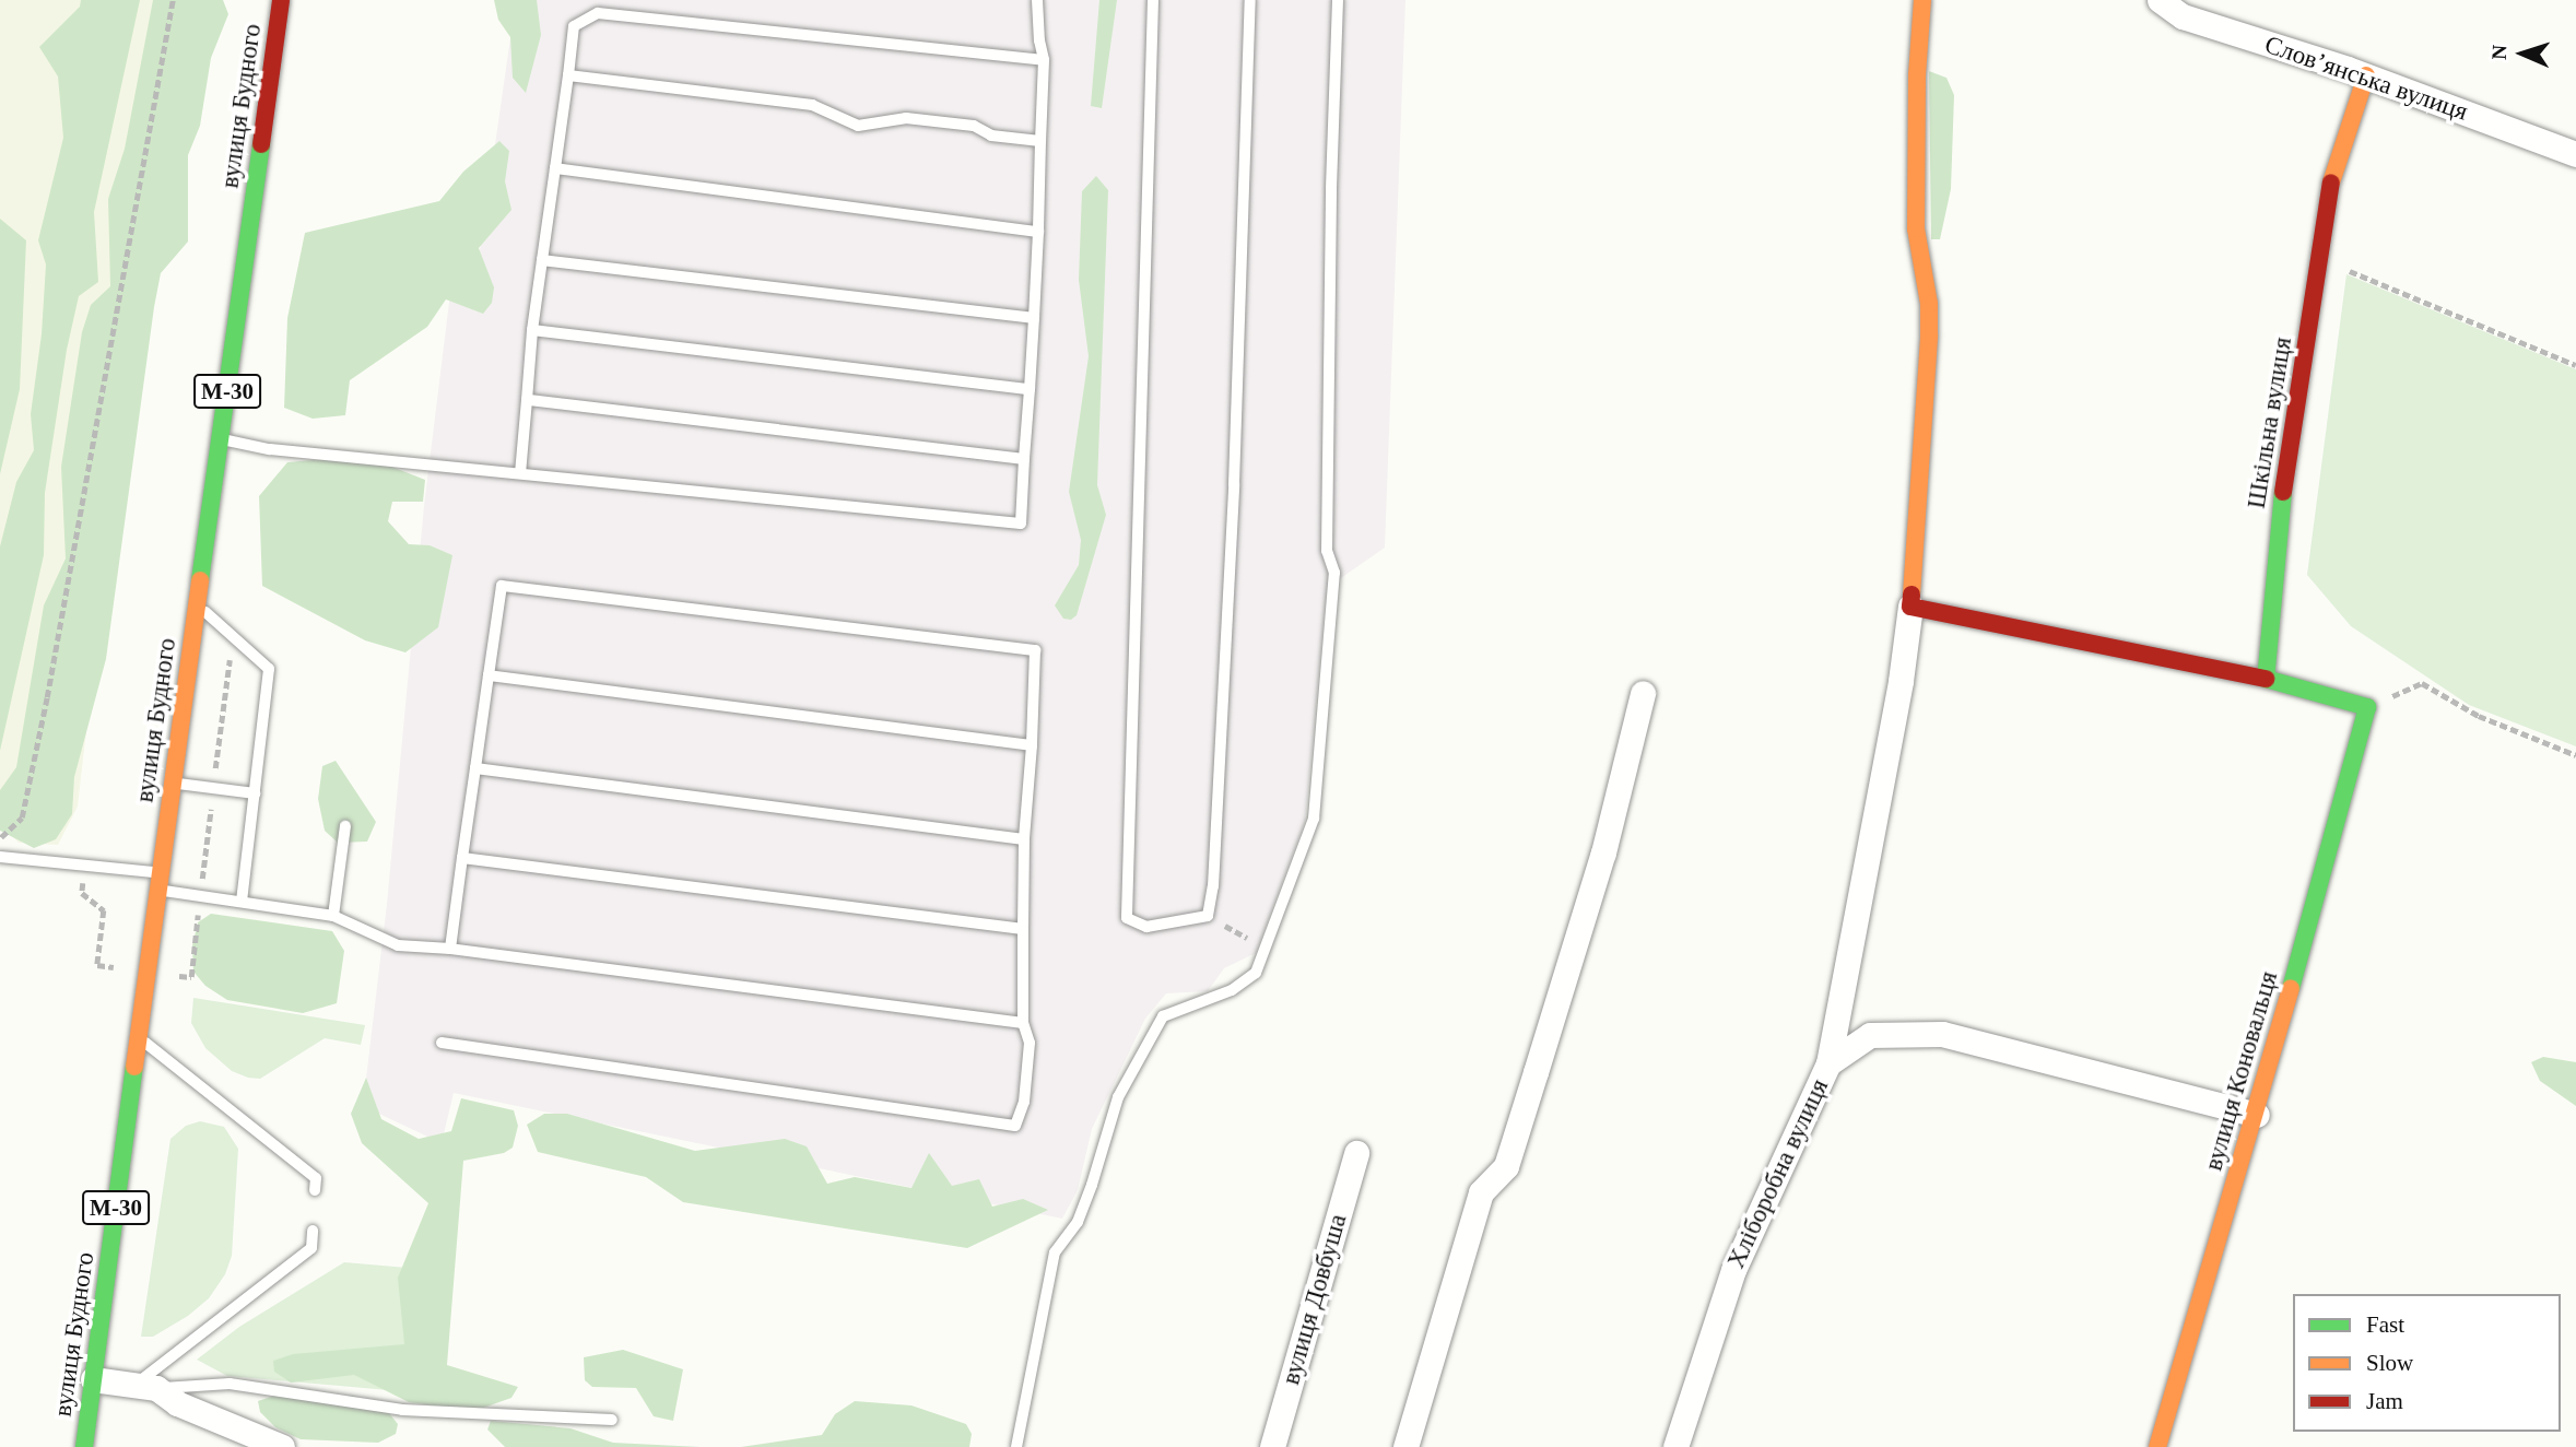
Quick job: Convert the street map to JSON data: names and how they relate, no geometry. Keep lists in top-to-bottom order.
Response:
{
  "streets": {
    "main road": [
      "вулиця Будного",
      "М-30",
      "Шкільна вулиця",
      "вулиця Коновальця"
    ],
    "street": ["Словʼянська вулиця", "Хліборобна вулиця", "вулиця Довбуша"]
  },
  "crossings": [
    ["Словʼянська вулиця", "Шкільна вулиця"],
    ["вулиця Коновальця", "Хліборобна вулиця"]
  ],
  "legend": ["Fast", "Slow", "Jam"],
  "north": "left"
}
